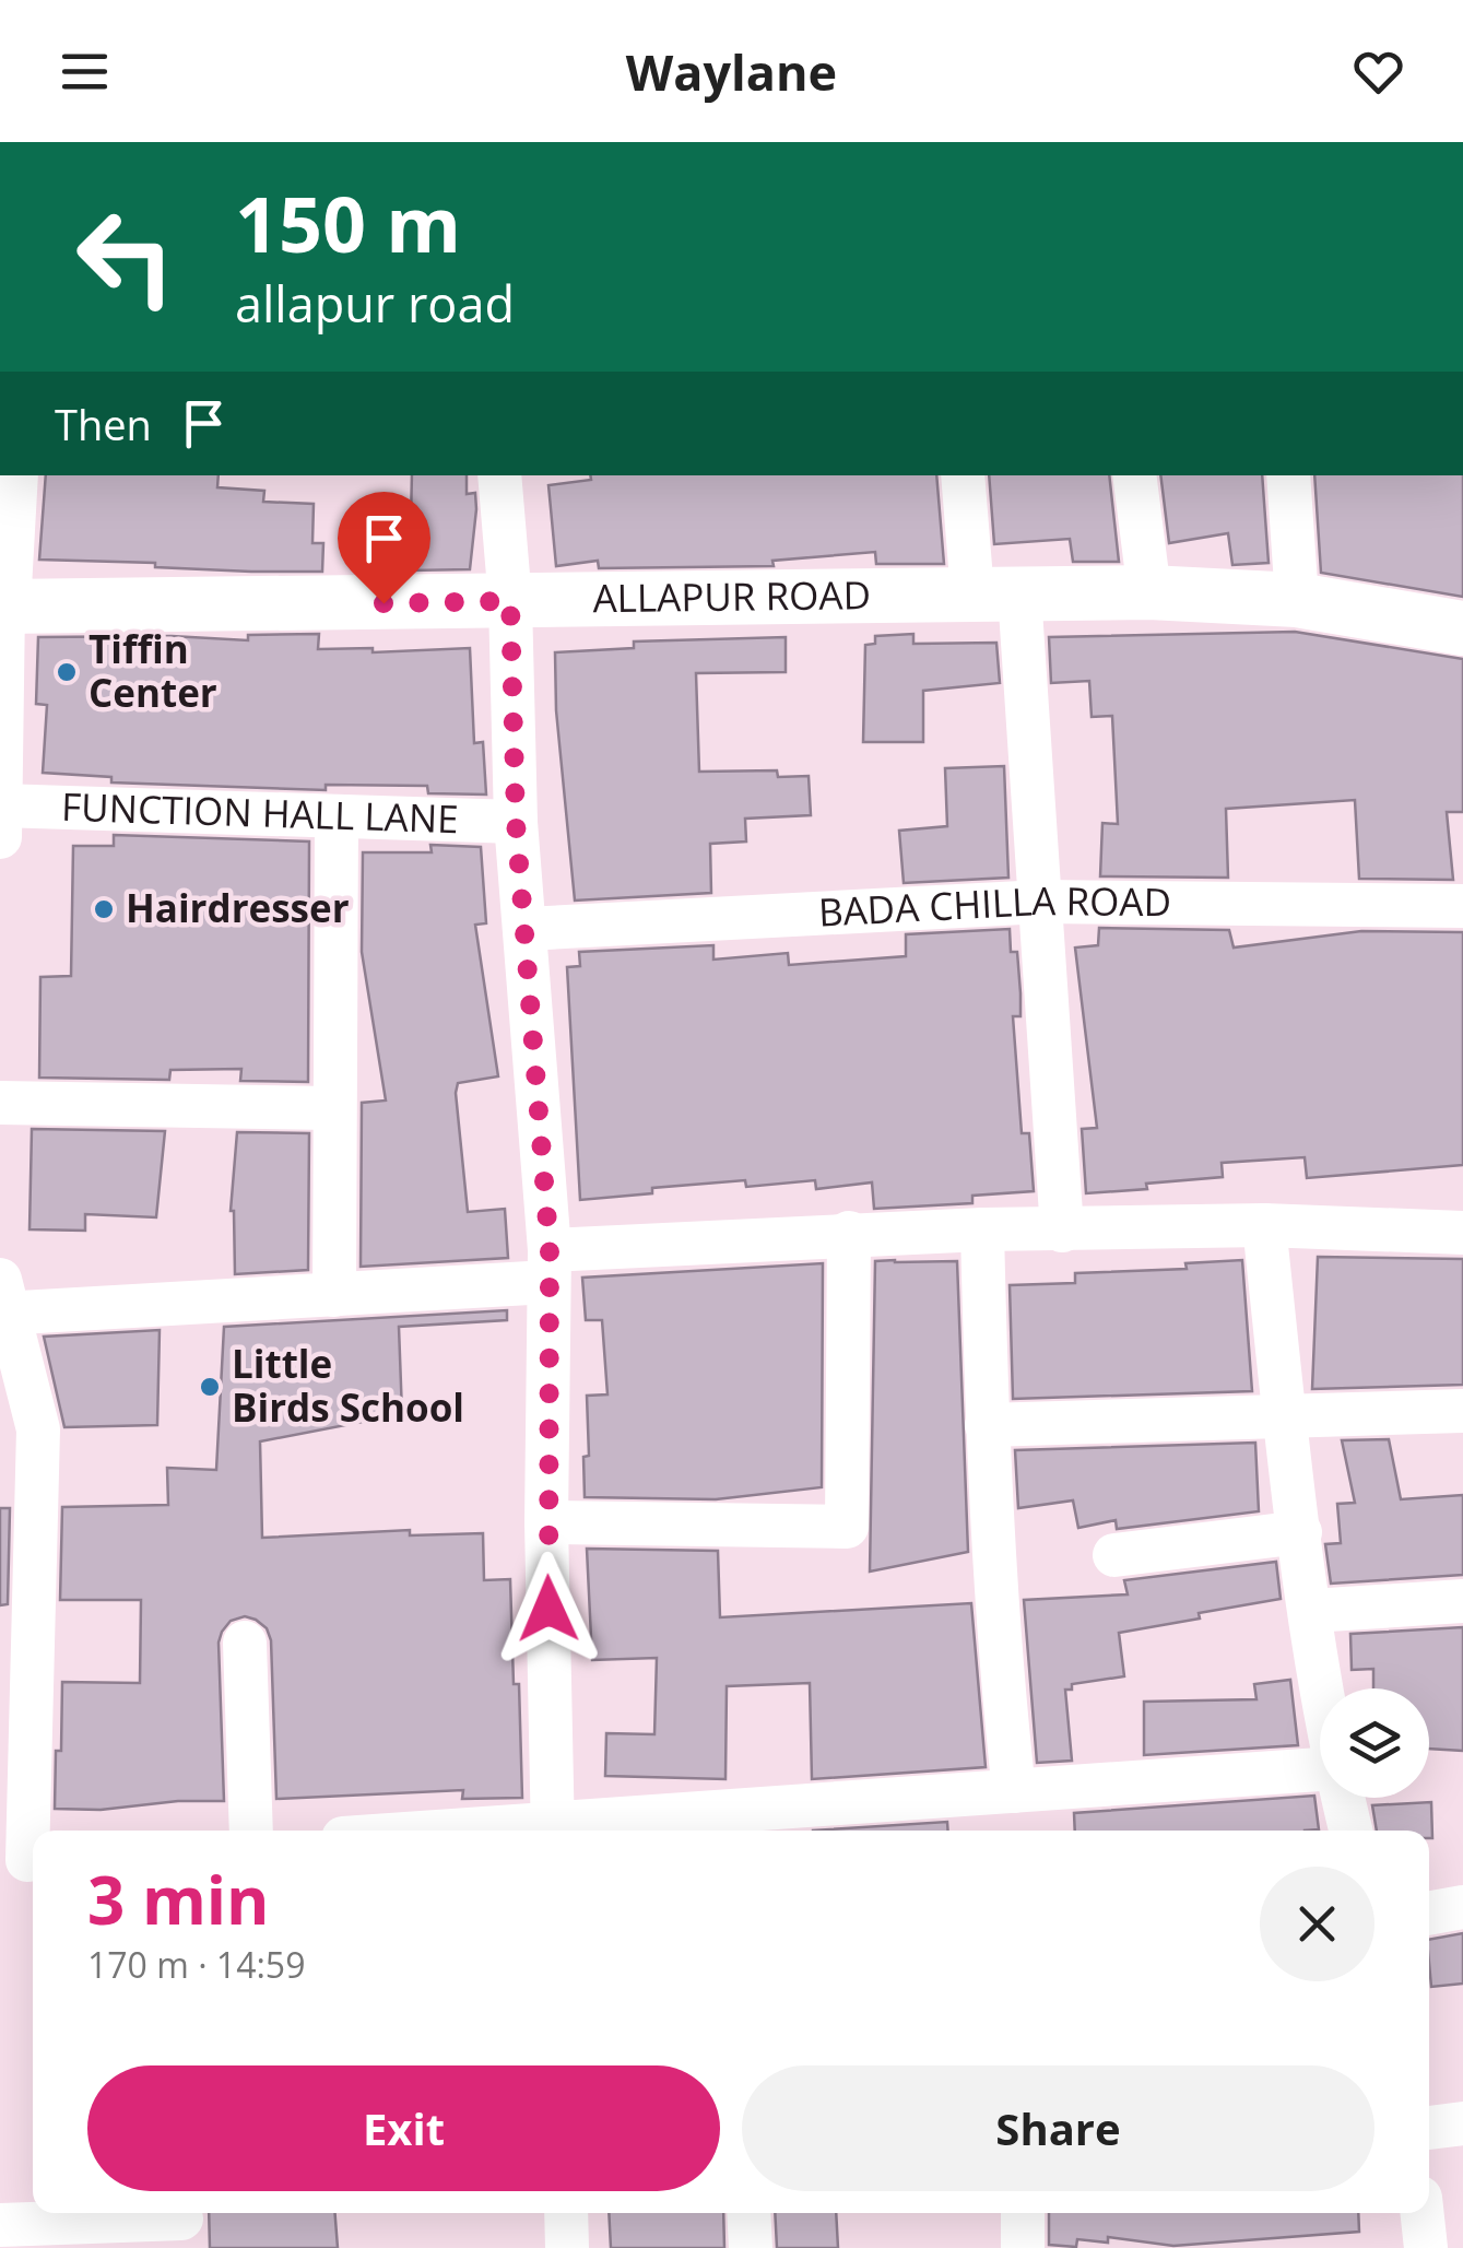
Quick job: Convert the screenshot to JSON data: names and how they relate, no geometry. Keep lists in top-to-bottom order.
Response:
{
  "streets": {
    "main road": ["ALLAPUR ROAD"],
    "street": ["FUNCTION HALL LANE", "BADA CHILLA ROAD"]
  },
  "places": ["Tiffin Center", "Hairdresser", "Little Birds School"],
  "page": {
    "header": "Waylane",
    "turn": ["150 m", "allapur road"],
    "then": "Then",
    "heading": ["3 min", "170 m · 14:59"],
    "buttons": ["Exit", "Share"]
  }
}
